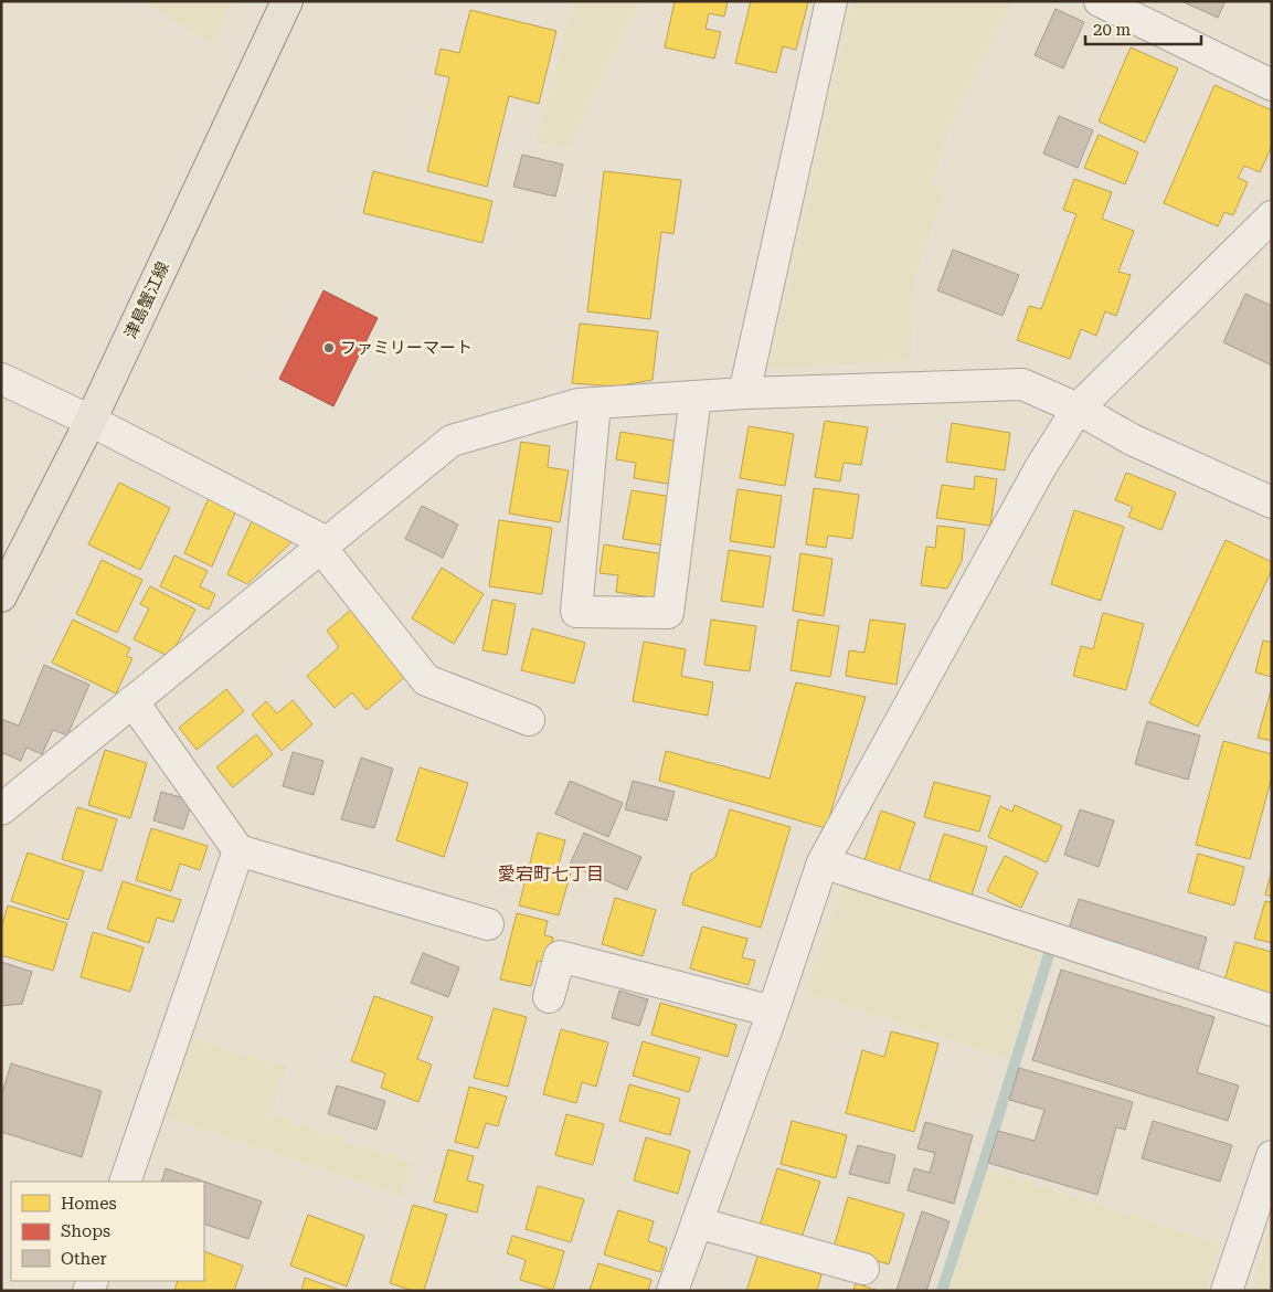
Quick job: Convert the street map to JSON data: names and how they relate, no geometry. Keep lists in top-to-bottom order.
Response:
{
  "streets": {
    "main road": ["津島蟹江線"]
  },
  "districts": ["愛宕町七丁目"],
  "places": ["ファミリーマート"],
  "legend": ["Homes", "Shops", "Other"],
  "scale_bar": "20 m"
}
